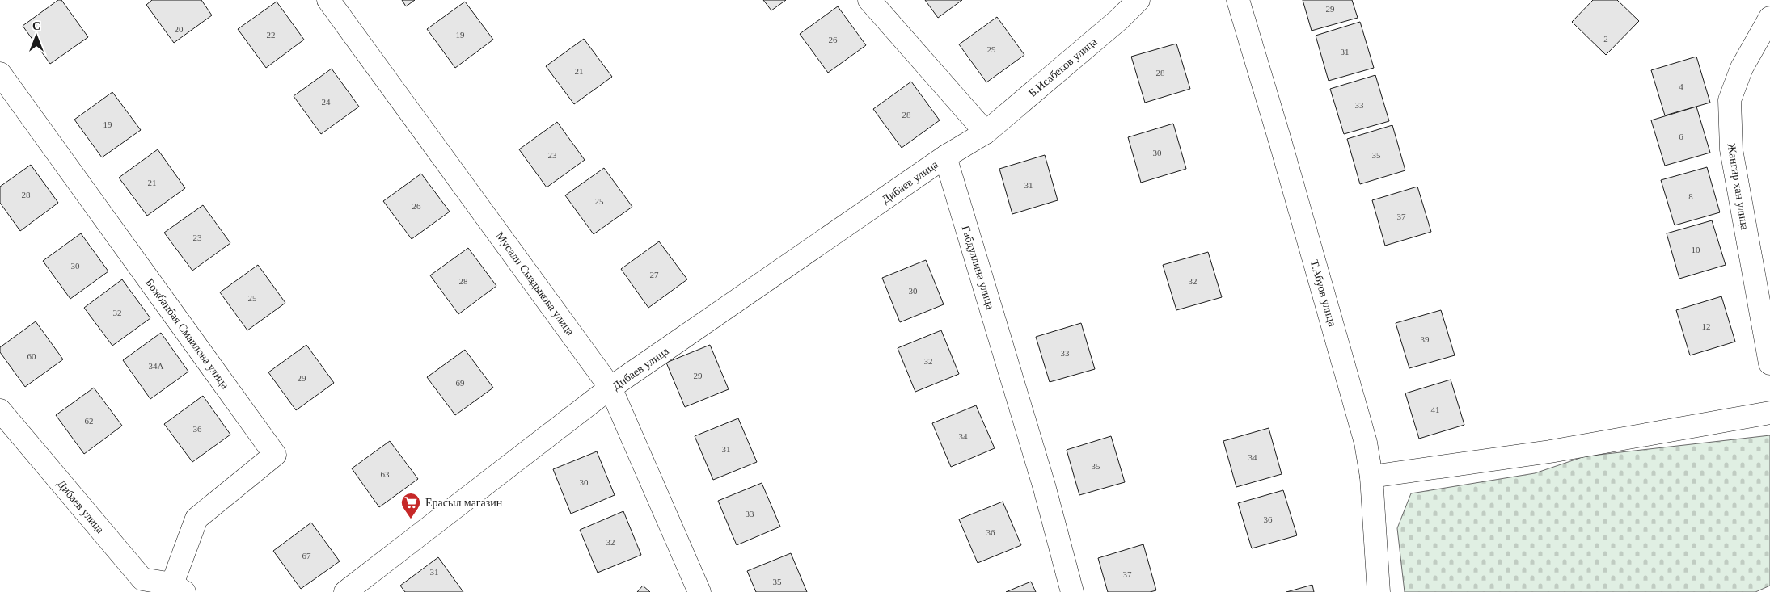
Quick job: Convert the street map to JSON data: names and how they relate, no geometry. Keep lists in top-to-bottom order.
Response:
{
  "streets": {
    "street": [
      "Б.Исабеков улица",
      "Дибаев улица",
      "Жангир хан улица",
      "Габдуллина улица",
      "Мусали Сыздыкова улица",
      "Т.Абуов улица",
      "Божбанбая Смаилова улица"
    ]
  },
  "crossings": [
    ["Дибаев улица", "Габдуллина улица"],
    ["Дибаев улица", "Мусали Сыздыкова улица"],
    ["Дибаев улица", "Божбанбая Смаилова улица"]
  ],
  "places": {
    "supermarket": ["Ерасыл магазин"]
  },
  "house_numbers": [
    "29",
    "20",
    "22",
    "19",
    "2",
    "26",
    "29",
    "31",
    "21",
    "28",
    "4",
    "24",
    "33",
    "28",
    "19",
    "6",
    "30",
    "23",
    "35",
    "21",
    "31",
    "28",
    "8",
    "25",
    "26",
    "37",
    "23",
    "10",
    "30",
    "27",
    "28",
    "32",
    "30",
    "25",
    "32",
    "12",
    "39",
    "33",
    "60",
    "32",
    "34А",
    "29",
    "29",
    "69",
    "41",
    "62",
    "36",
    "34",
    "31",
    "34",
    "35",
    "63",
    "30",
    "33",
    "36",
    "36",
    "32",
    "67",
    "31",
    "37",
    "35"
  ],
  "north": "top"
}
